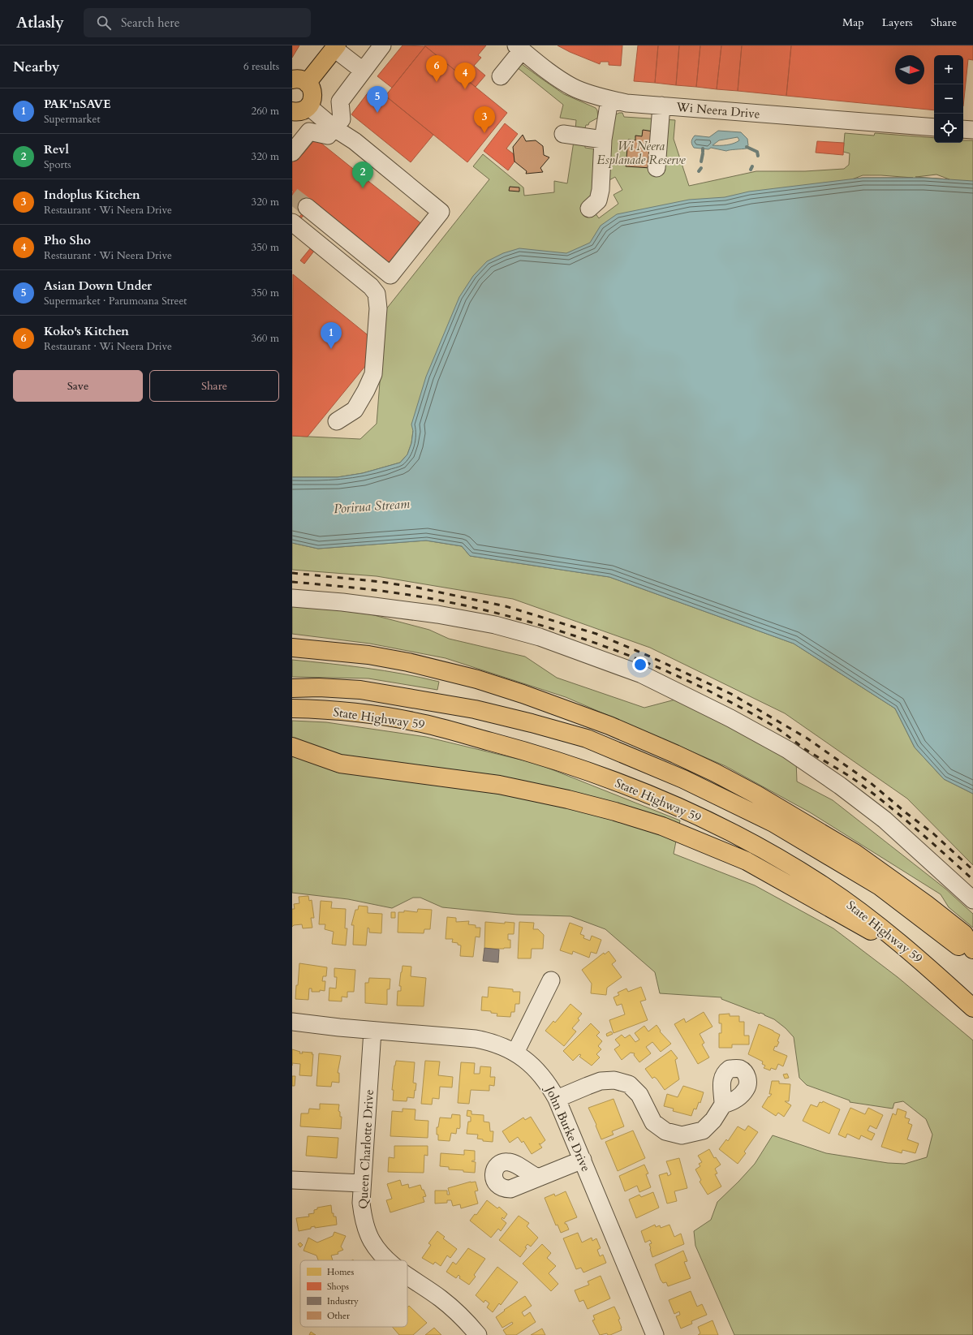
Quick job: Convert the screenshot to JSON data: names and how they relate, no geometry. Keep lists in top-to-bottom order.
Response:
{
  "streets": {
    "main road": ["State Highway 59"],
    "street": ["Wi Neera Drive", "John Burke Drive", "Queen Charlotte Drive"]
  },
  "crossings": [
    ["John Burke Drive", "Queen Charlotte Drive"]
  ],
  "water": ["Porirua Stream"],
  "parks": ["Wi Neera Esplanade Reserve"],
  "legend": [
    "Homes",
    "Shops",
    "Industry",
    "Other"
  ],
  "north": "right",
  "page": {
    "header": "Atlasly",
    "search": "Search here",
    "nav": ["Map", "Layers", "Share"],
    "heading": ["Nearby", "6 results"],
    "map_buttons": ["+", "−"],
    "pins": [
      "6",
      "4",
      "5",
      "3",
      "2",
      "1"
    ],
    "list": [
      {
        "mark": "1",
        "name": "PAK'nSAVE",
        "note": "Supermarket",
        "value": "260 m"
      },
      {
        "mark": "2",
        "name": "Revl",
        "note": "Sports",
        "value": "320 m"
      },
      {
        "mark": "3",
        "name": "Indoplus Kitchen",
        "note": "Restaurant · Wi Neera Drive",
        "value": "320 m"
      },
      {
        "mark": "4",
        "name": "Pho Sho",
        "note": "Restaurant · Wi Neera Drive",
        "value": "350 m"
      },
      {
        "mark": "5",
        "name": "Asian Down Under",
        "note": "Supermarket · Parumoana Street",
        "value": "350 m"
      },
      {
        "mark": "6",
        "name": "Koko's Kitchen",
        "note": "Restaurant · Wi Neera Drive",
        "value": "360 m"
      }
    ],
    "buttons": ["Save", "Share"]
  }
}
